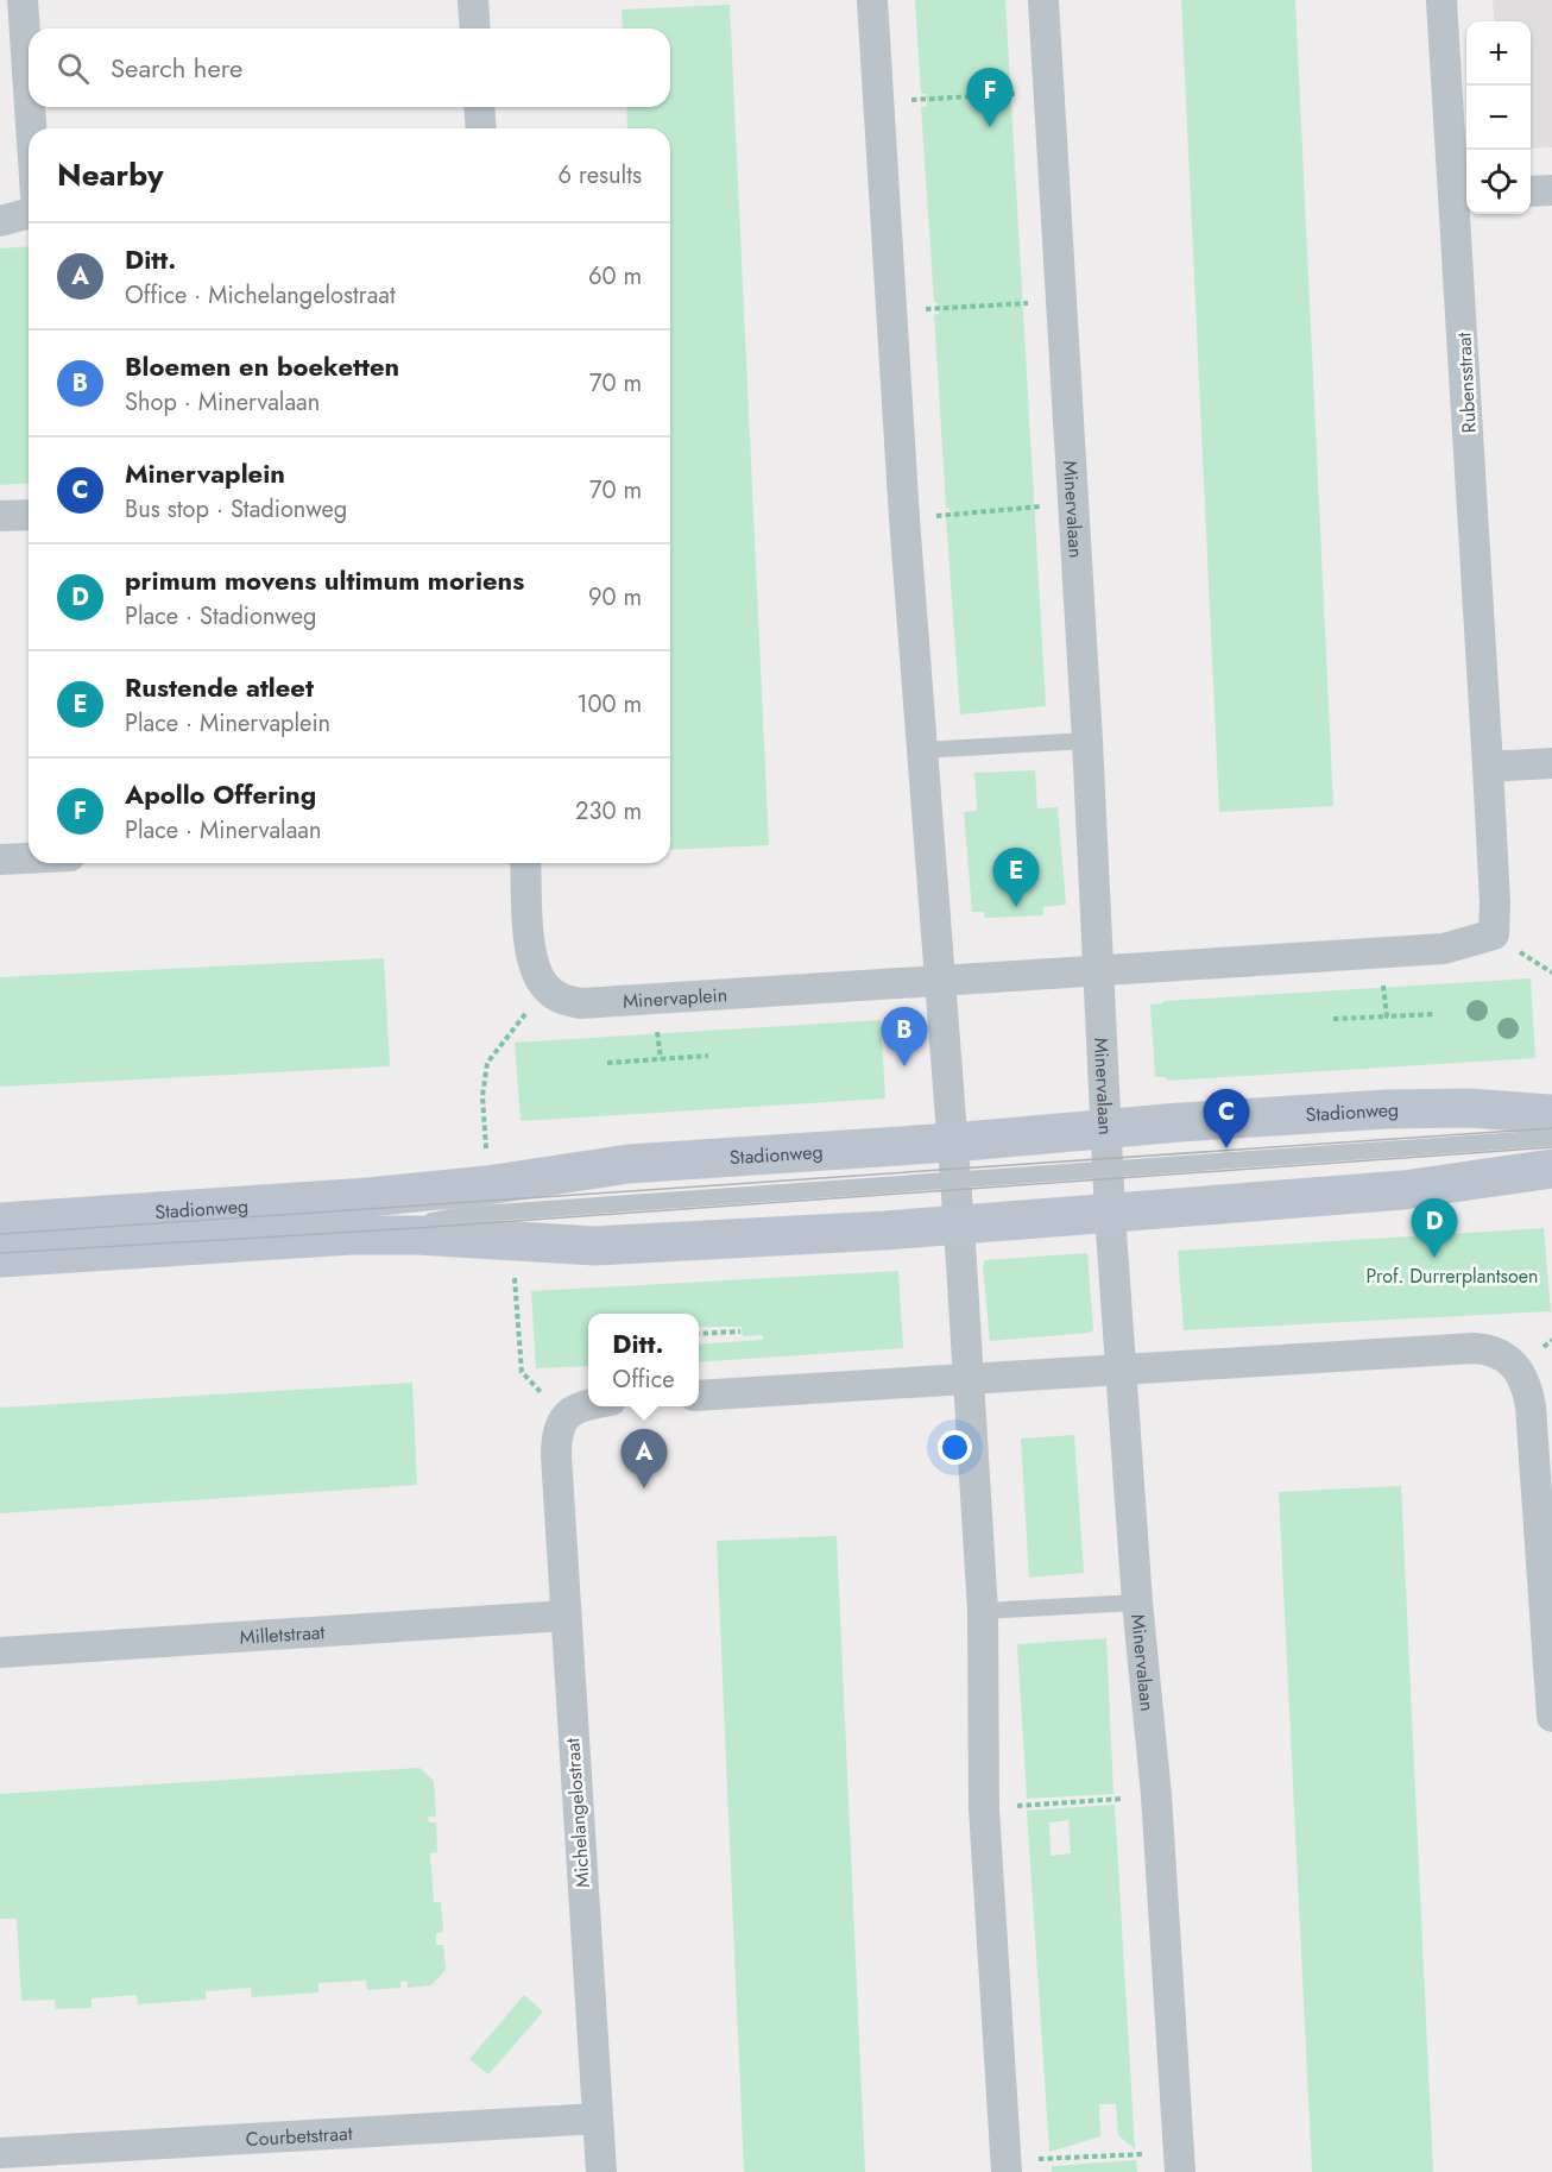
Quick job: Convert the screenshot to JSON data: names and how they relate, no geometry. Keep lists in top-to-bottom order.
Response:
{
  "streets": {
    "main road": ["Stadionweg"],
    "street": [
      "Rubensstraat",
      "Minervalaan",
      "Minervaplein",
      "Milletstraat",
      "Michelangelostraat",
      "Courbetstraat"
    ]
  },
  "crossings": [
    ["Rubensstraat", "Minervaplein"],
    ["Minervalaan", "Minervaplein"],
    ["Minervalaan", "Stadionweg"],
    ["Milletstraat", "Michelangelostraat"],
    ["Michelangelostraat", "Courbetstraat"]
  ],
  "parks": ["Prof. Durrerplantsoen"],
  "page": {
    "map_buttons": ["+", "−"],
    "search": "Search here",
    "pins": [
      "F",
      "E",
      "B",
      "C",
      "D",
      "A"
    ],
    "heading": ["Nearby", "6 results"],
    "list": [
      {
        "mark": "A",
        "name": "Ditt.",
        "note": "Office · Michelangelostraat",
        "value": "60 m"
      },
      {
        "mark": "B",
        "name": "Bloemen en boeketten",
        "note": "Shop · Minervalaan",
        "value": "70 m"
      },
      {
        "mark": "C",
        "name": "Minervaplein",
        "note": "Bus stop · Stadionweg",
        "value": "70 m"
      },
      {
        "mark": "D",
        "name": "primum movens ultimum moriens",
        "note": "Place · Stadionweg",
        "value": "90 m"
      },
      {
        "mark": "E",
        "name": "Rustende atleet",
        "note": "Place · Minervaplein",
        "value": "100 m"
      },
      {
        "mark": "F",
        "name": "Apollo Offering",
        "note": "Place · Minervalaan",
        "value": "230 m"
      }
    ],
    "popup": ["Ditt.", "Office"]
  }
}
